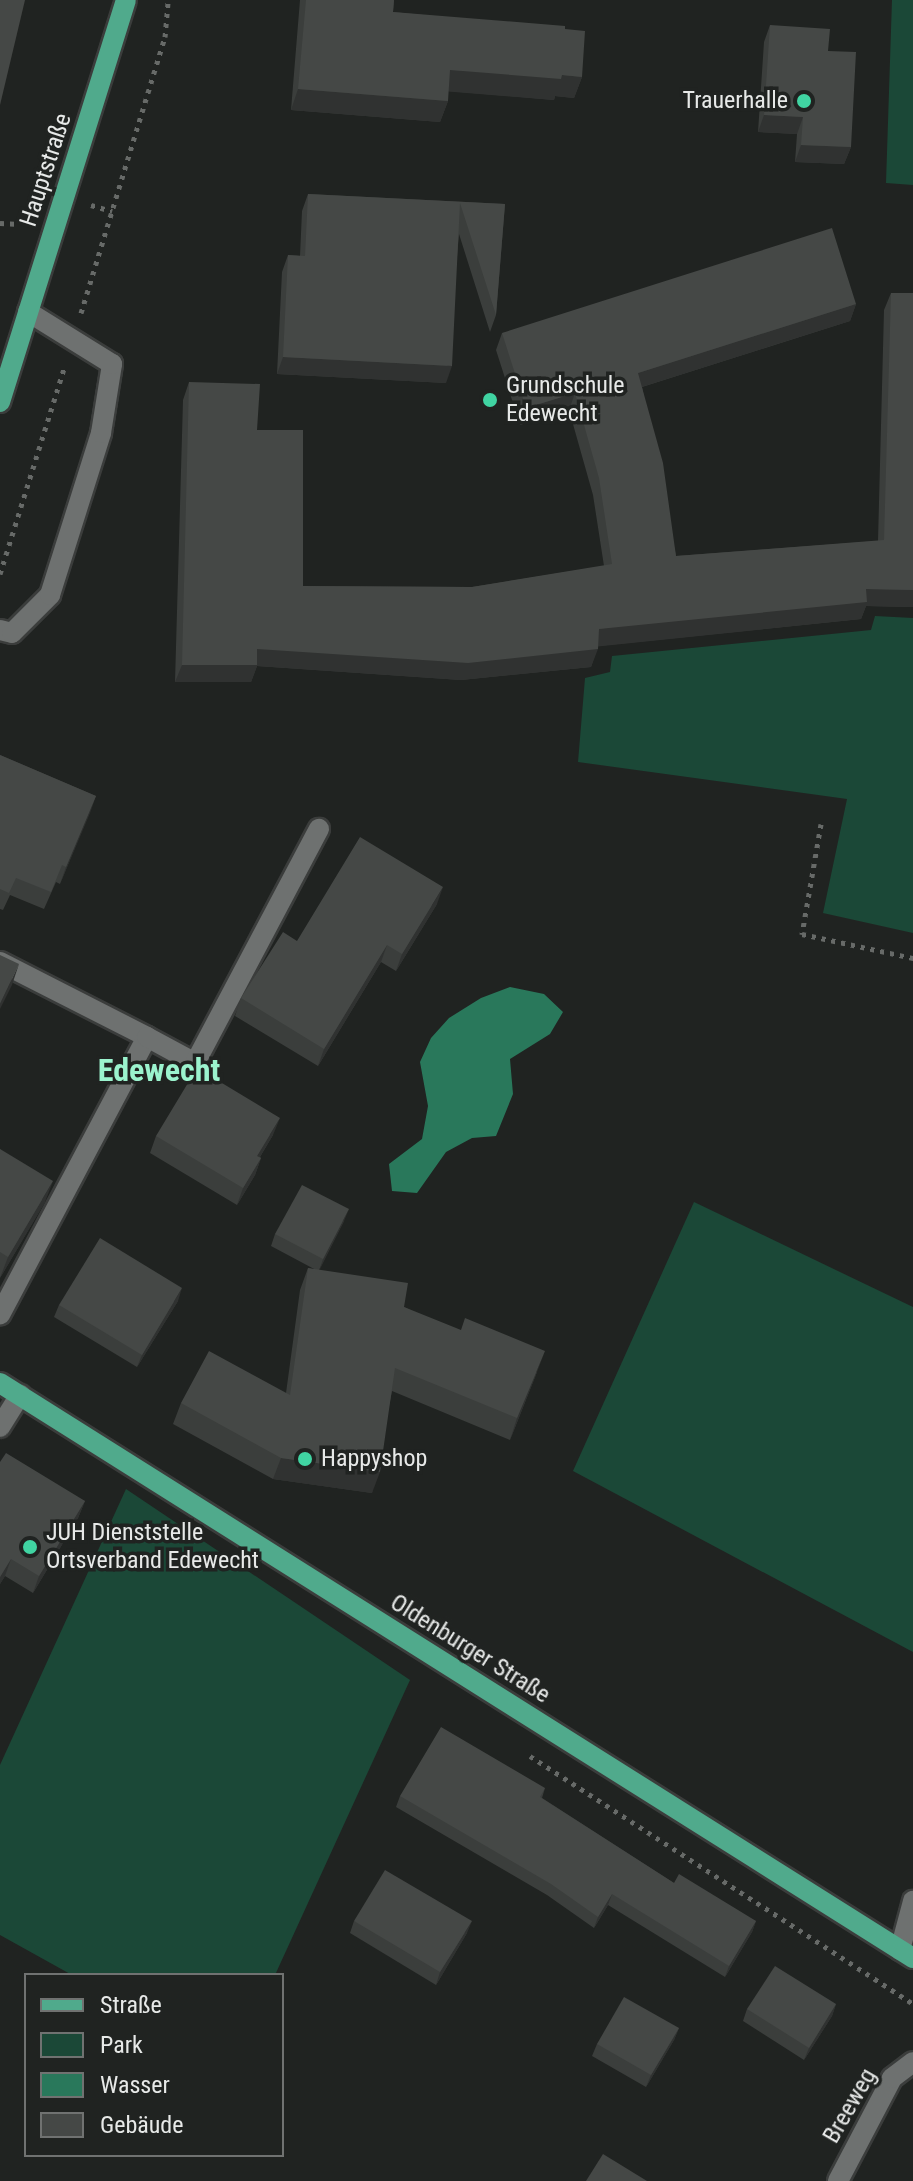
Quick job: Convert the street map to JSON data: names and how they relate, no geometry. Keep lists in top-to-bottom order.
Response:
{
  "streets": {
    "main road": ["Hauptstraße", "Oldenburger Straße"],
    "street": ["Breeweg"]
  },
  "districts": ["Edewecht"],
  "places": [
    "Trauerhalle",
    "Grundschule Edewecht",
    "Happyshop",
    "JUH Dienststelle Ortsverband Edewecht"
  ],
  "legend": [
    "Straße",
    "Park",
    "Wasser",
    "Gebäude"
  ]
}
